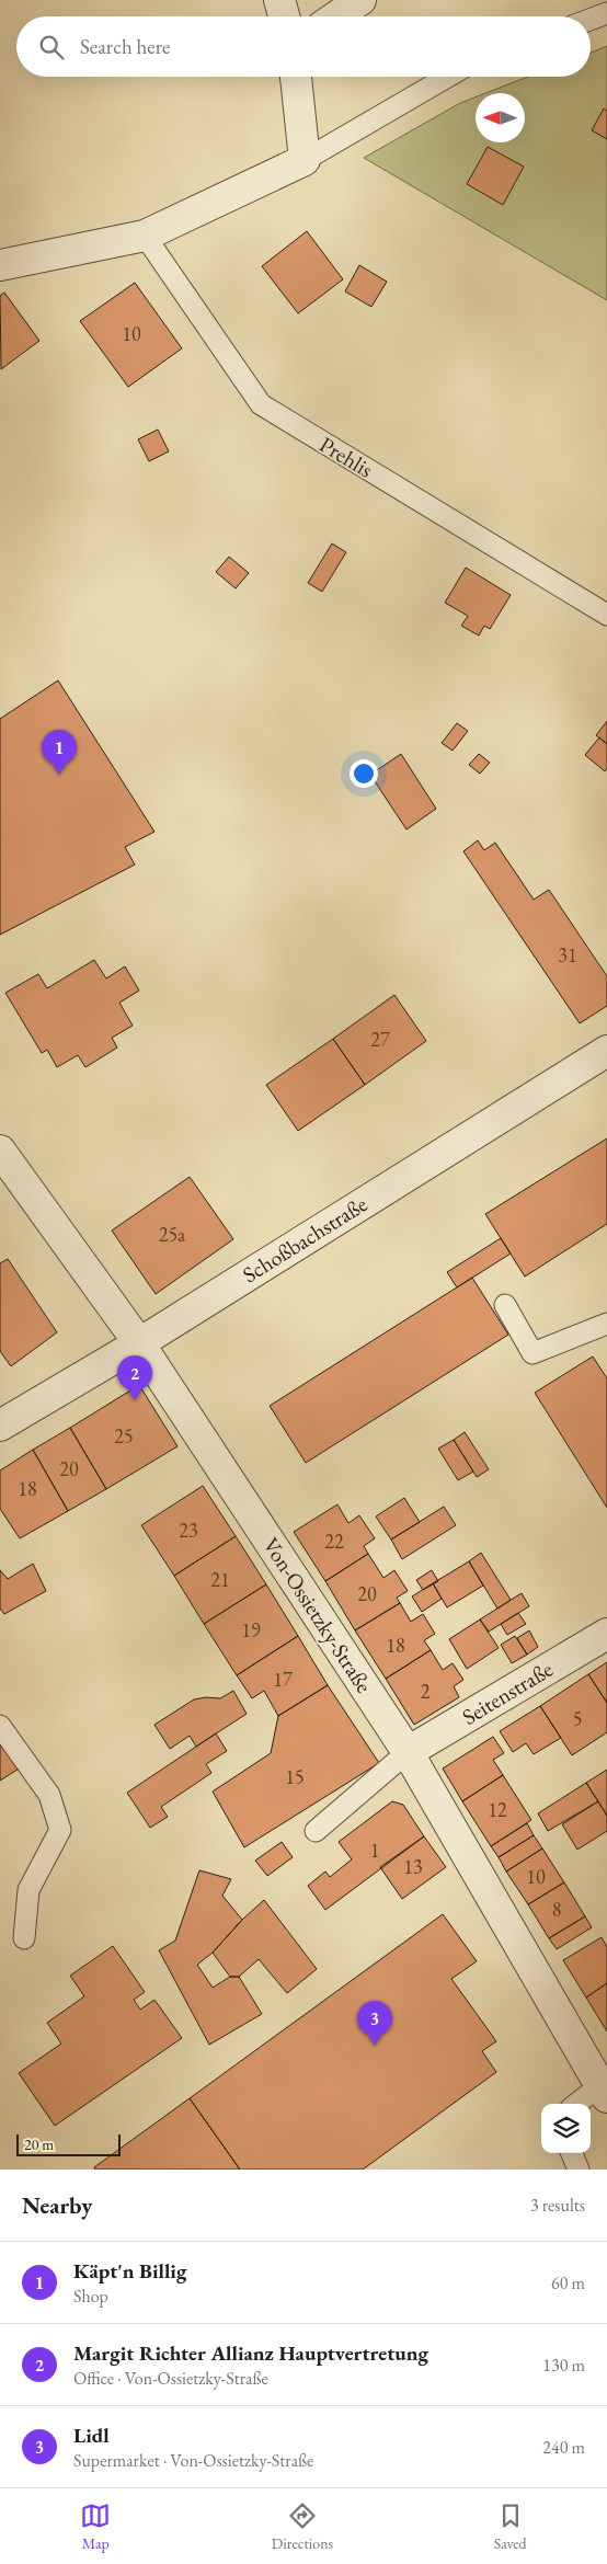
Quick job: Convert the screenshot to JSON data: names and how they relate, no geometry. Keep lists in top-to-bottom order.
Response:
{
  "streets": {
    "street": ["Schoßbachstraße", "Von-Ossietzky-Straße", "Seitenstraße"],
    "lane": ["Prehlis"]
  },
  "crossings": [
    ["Schoßbachstraße", "Von-Ossietzky-Straße"],
    ["Von-Ossietzky-Straße", "Seitenstraße"]
  ],
  "house_numbers": [
    "10",
    "31",
    "27",
    "25a",
    "25",
    "20",
    "18",
    "23",
    "22",
    "21",
    "20",
    "19",
    "18",
    "17",
    "2",
    "5",
    "15",
    "12",
    "1",
    "13",
    "10",
    "8"
  ],
  "scale_bar": "20 m",
  "north": "left",
  "page": {
    "search": "Search here",
    "pins": ["1", "2", "3"],
    "scale": "20 m",
    "heading": ["Nearby", "3 results"],
    "list": [
      {
        "mark": "1",
        "name": "Käpt'n Billig",
        "note": "Shop",
        "value": "60 m"
      },
      {
        "mark": "2",
        "name": "Margit Richter Allianz Hauptvertretung",
        "note": "Office · Von-Ossietzky-Straße",
        "value": "130 m"
      },
      {
        "mark": "3",
        "name": "Lidl",
        "note": "Supermarket · Von-Ossietzky-Straße",
        "value": "240 m"
      }
    ],
    "nav": ["Map", "Directions", "Saved"]
  }
}
